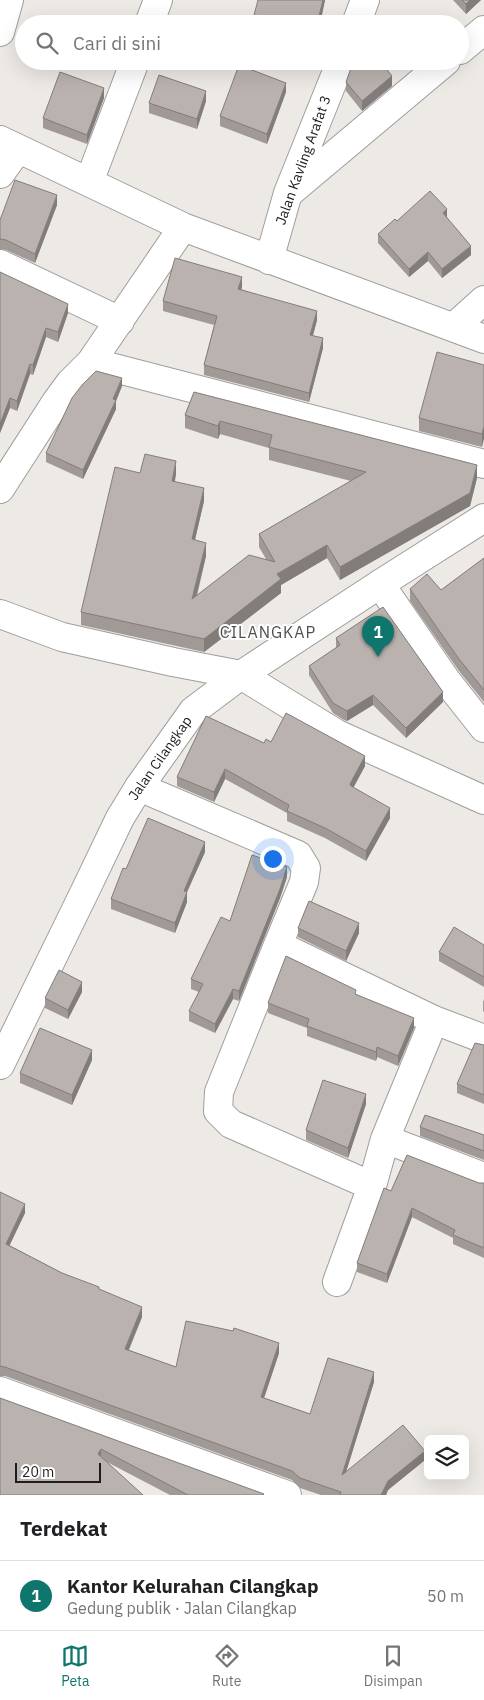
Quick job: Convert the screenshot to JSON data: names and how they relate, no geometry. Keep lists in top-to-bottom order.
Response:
{
  "streets": {
    "street": ["Jalan Kavling Arafat 3", "Jalan Cilangkap"]
  },
  "districts": ["CILANGKAP"],
  "scale_bar": "20 m",
  "page": {
    "search": "Cari di sini",
    "pins": "1",
    "scale": "20 m",
    "heading": "Terdekat",
    "list": [
      {
        "mark": "1",
        "name": "Kantor Kelurahan Cilangkap",
        "note": "Gedung publik · Jalan Cilangkap",
        "value": "50 m"
      }
    ],
    "nav": ["Peta", "Rute", "Disimpan"]
  }
}
